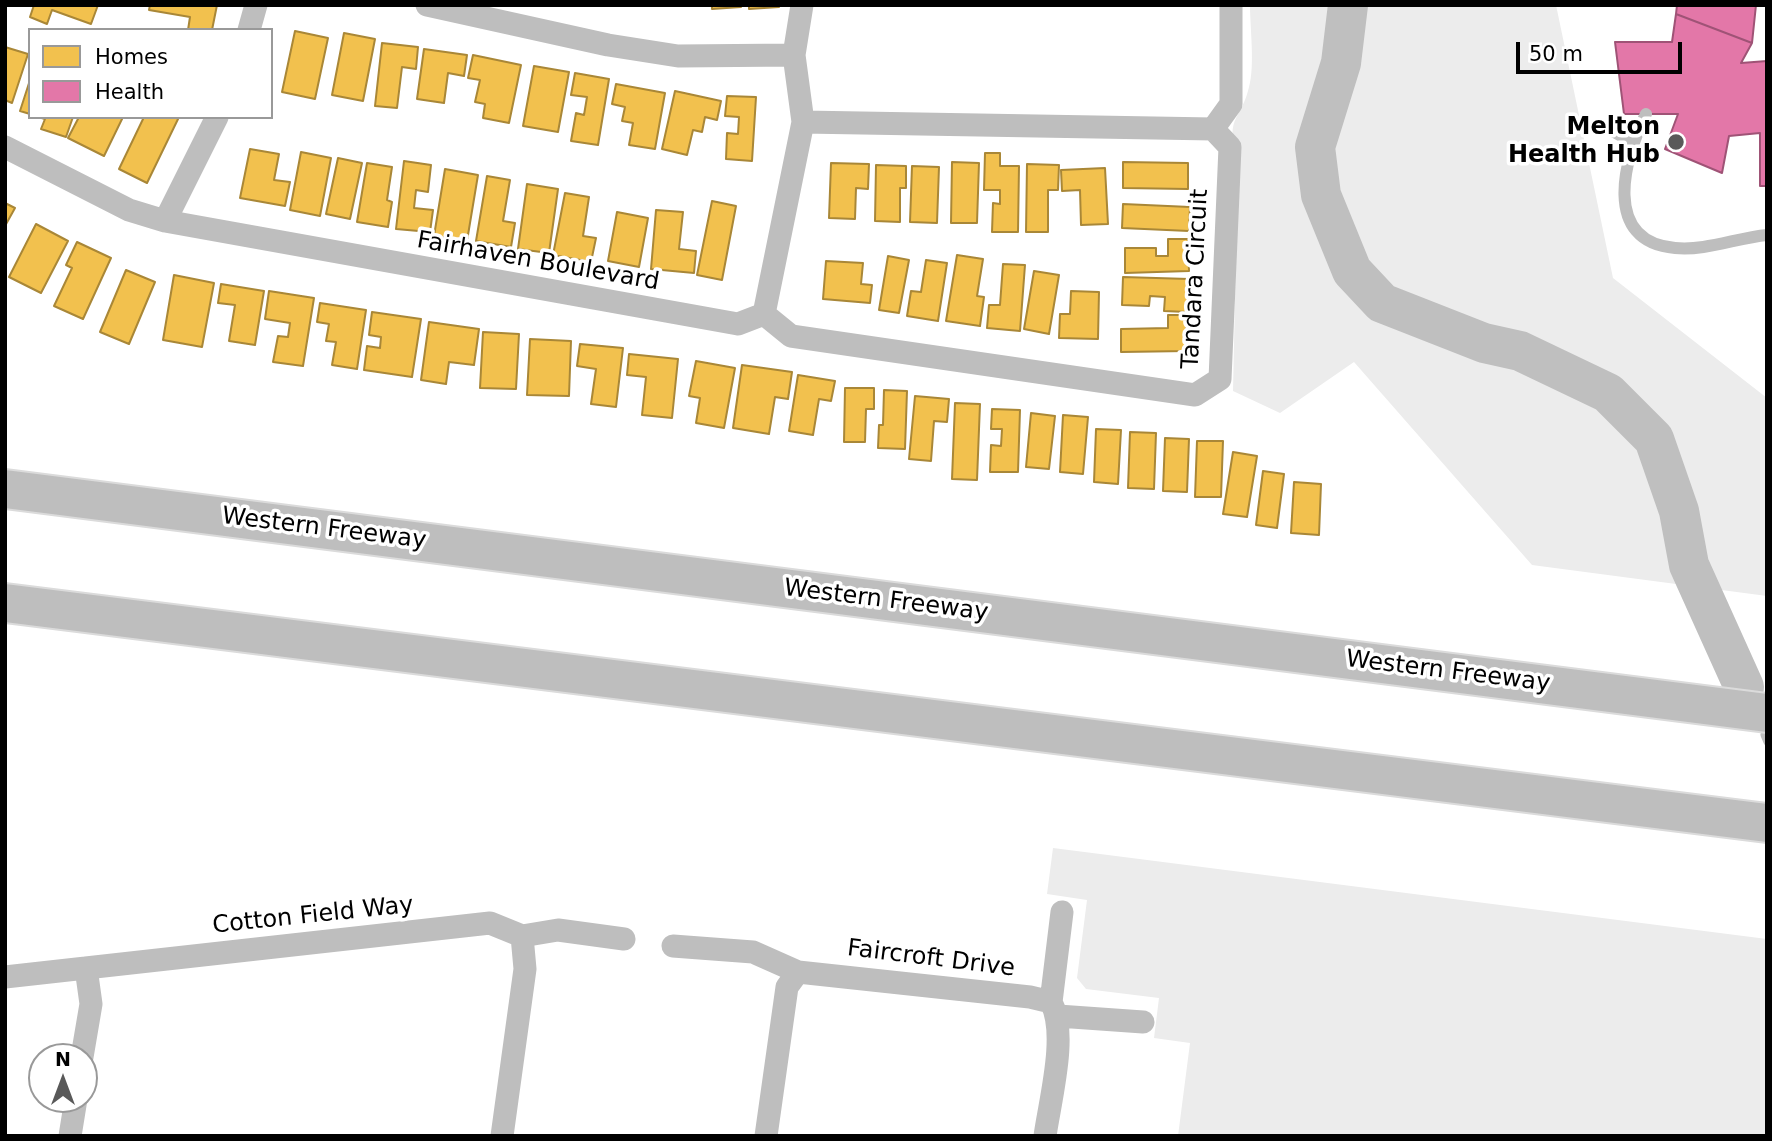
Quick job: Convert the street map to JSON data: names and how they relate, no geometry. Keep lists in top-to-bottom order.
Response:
{
  "streets": {
    "highway": ["Western Freeway"],
    "street": [
      "Fairhaven Boulevard",
      "Tandara Circuit",
      "Cotton Field Way",
      "Faircroft Drive"
    ]
  },
  "crossings": [
    ["Fairhaven Boulevard", "Tandara Circuit"]
  ],
  "places": ["Melton Health Hub"],
  "legend": ["Homes", "Health"],
  "scale_bar": "50 m",
  "north": "top"
}
